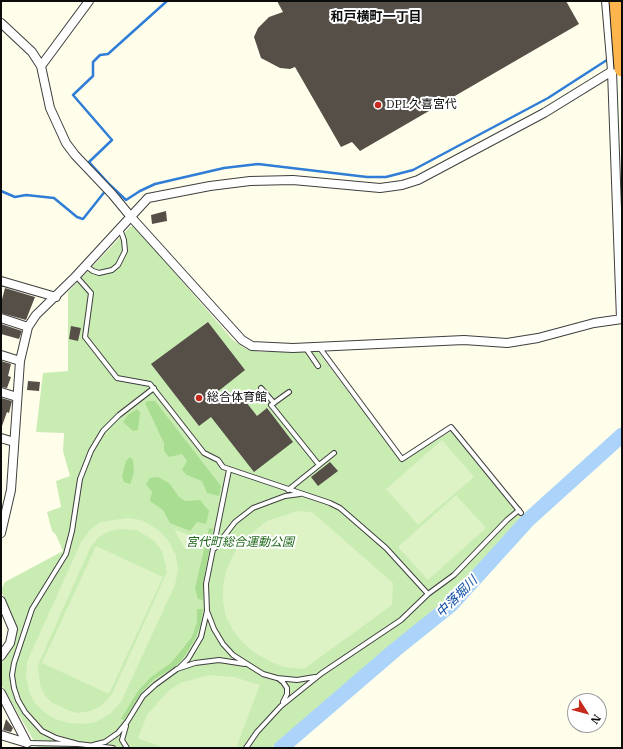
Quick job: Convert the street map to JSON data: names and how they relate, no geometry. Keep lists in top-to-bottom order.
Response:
{
  "districts": ["和戸横町一丁目"],
  "water": ["中落堀川"],
  "parks": ["宮代町総合運動公園"],
  "places": ["DPL久喜宮代", "総合体育館"],
  "north": "bottom right"
}
